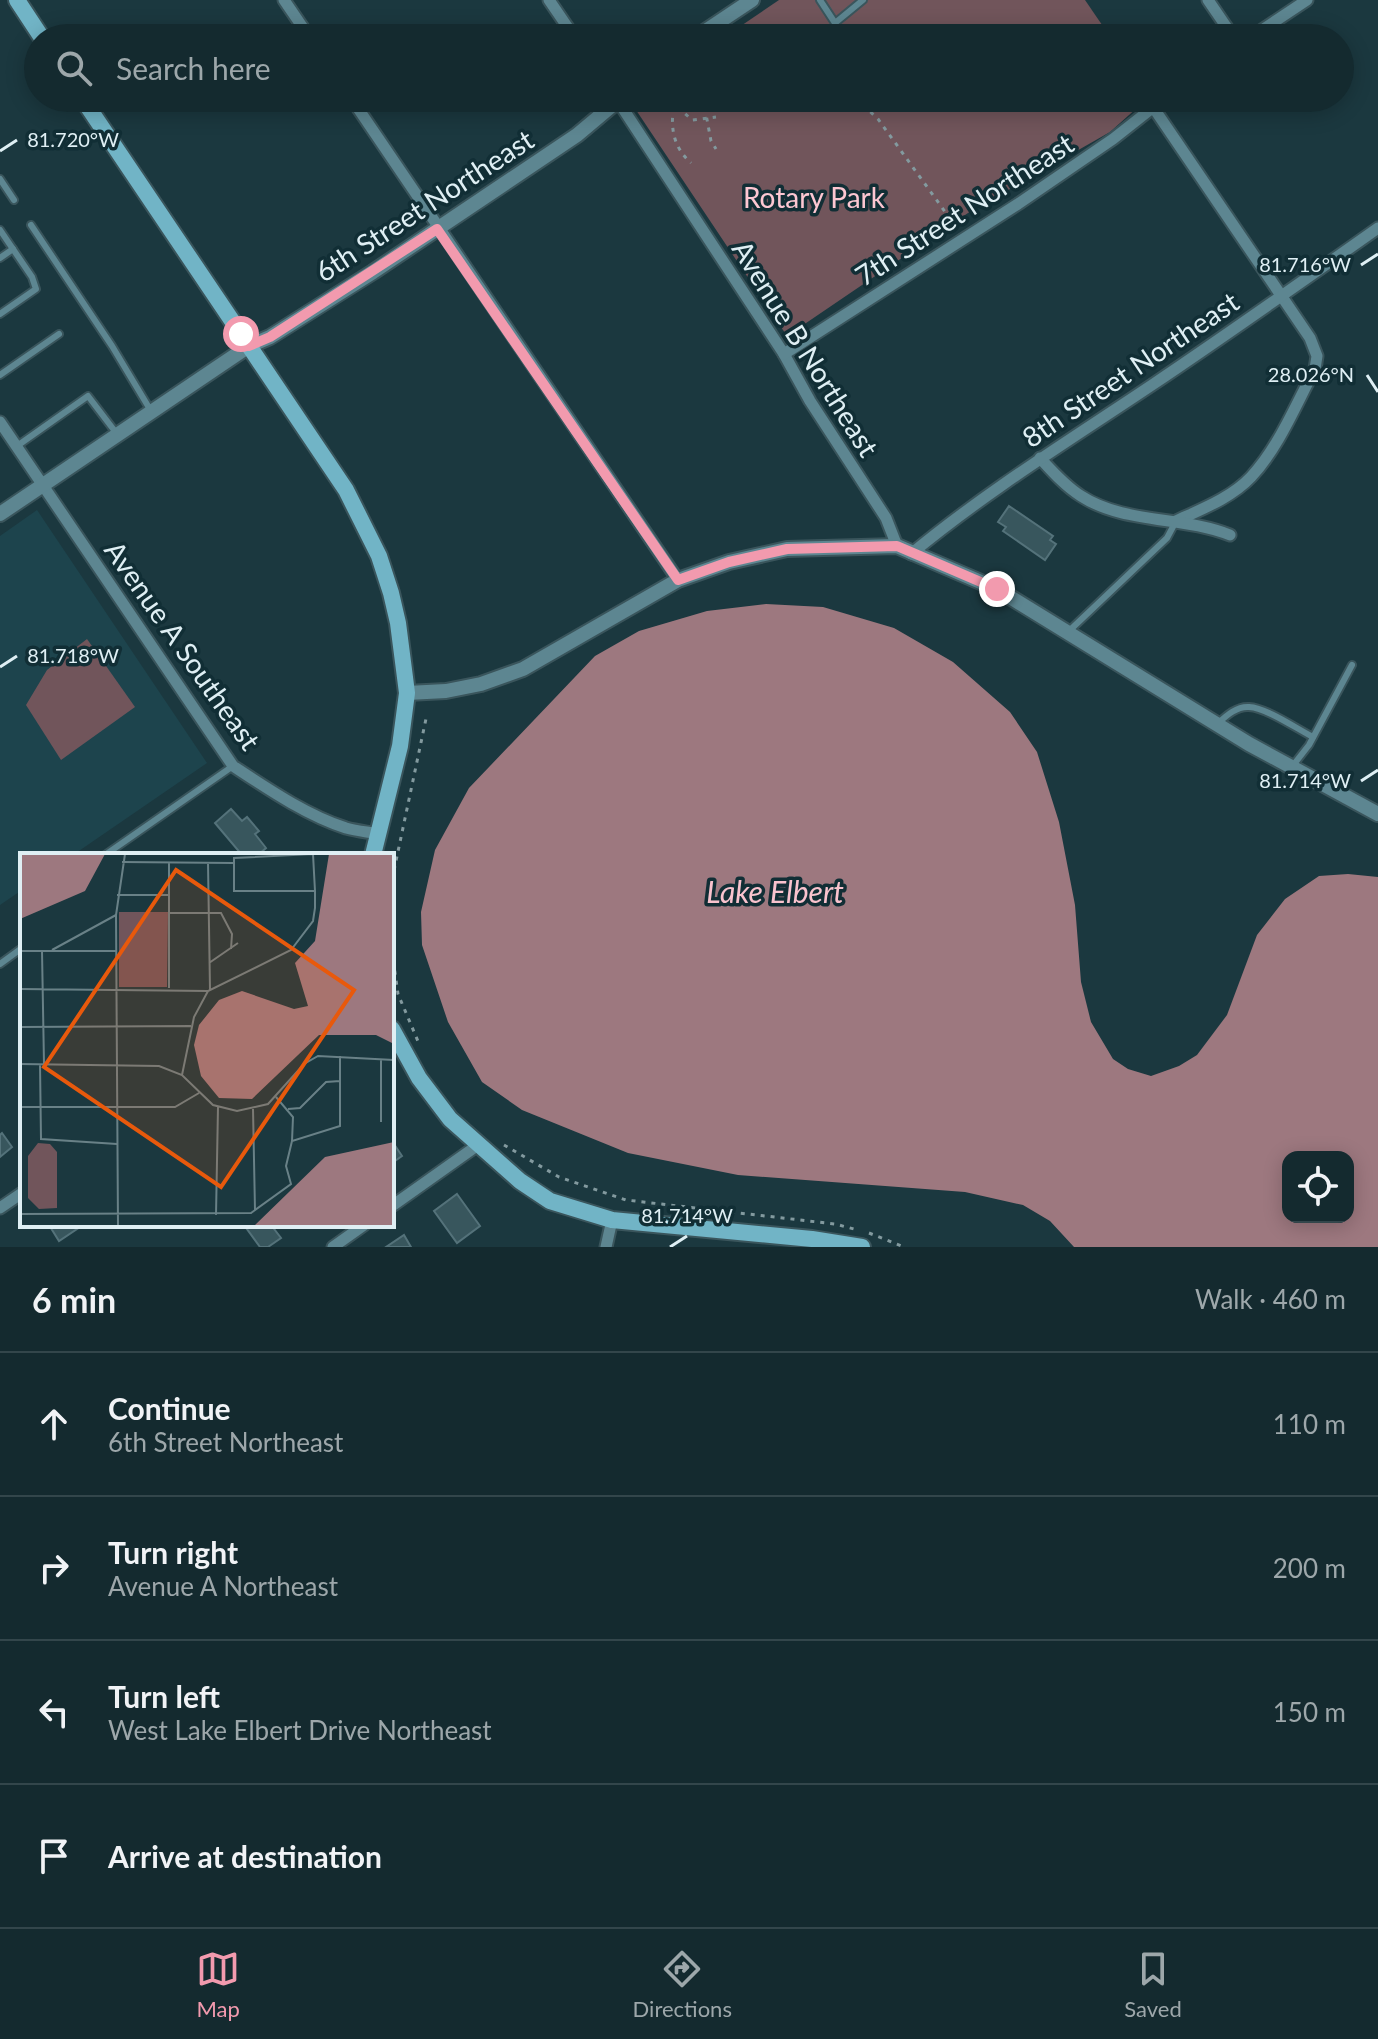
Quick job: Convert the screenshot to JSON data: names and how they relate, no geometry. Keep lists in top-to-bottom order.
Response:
{
  "streets": {
    "street": [
      "6th Street Northeast",
      "7th Street Northeast",
      "Avenue B Northeast",
      "8th Street Northeast",
      "Avenue A Southeast"
    ]
  },
  "crossings": [
    ["6th Street Northeast", "Avenue A Southeast"],
    ["7th Street Northeast", "Avenue B Northeast"],
    ["Avenue B Northeast", "8th Street Northeast"]
  ],
  "water": ["Lake Elbert"],
  "parks": ["Rotary Park"],
  "page": {
    "search": "Search here",
    "heading": ["6 min", "Walk · 460 m"],
    "list": [
      ["Continue", "6th Street Northeast", "110 m"],
      ["Turn right", "Avenue A Northeast", "200 m"],
      ["Turn left", "West Lake Elbert Drive Northeast", "150 m"],
      "Arrive at destination"
    ],
    "nav": ["Map", "Directions", "Saved"]
  },
  "coordinates": [
    "81.720°W",
    "81.716°W",
    "28.026°N",
    "81.718°W",
    "81.714°W"
  ]
}
